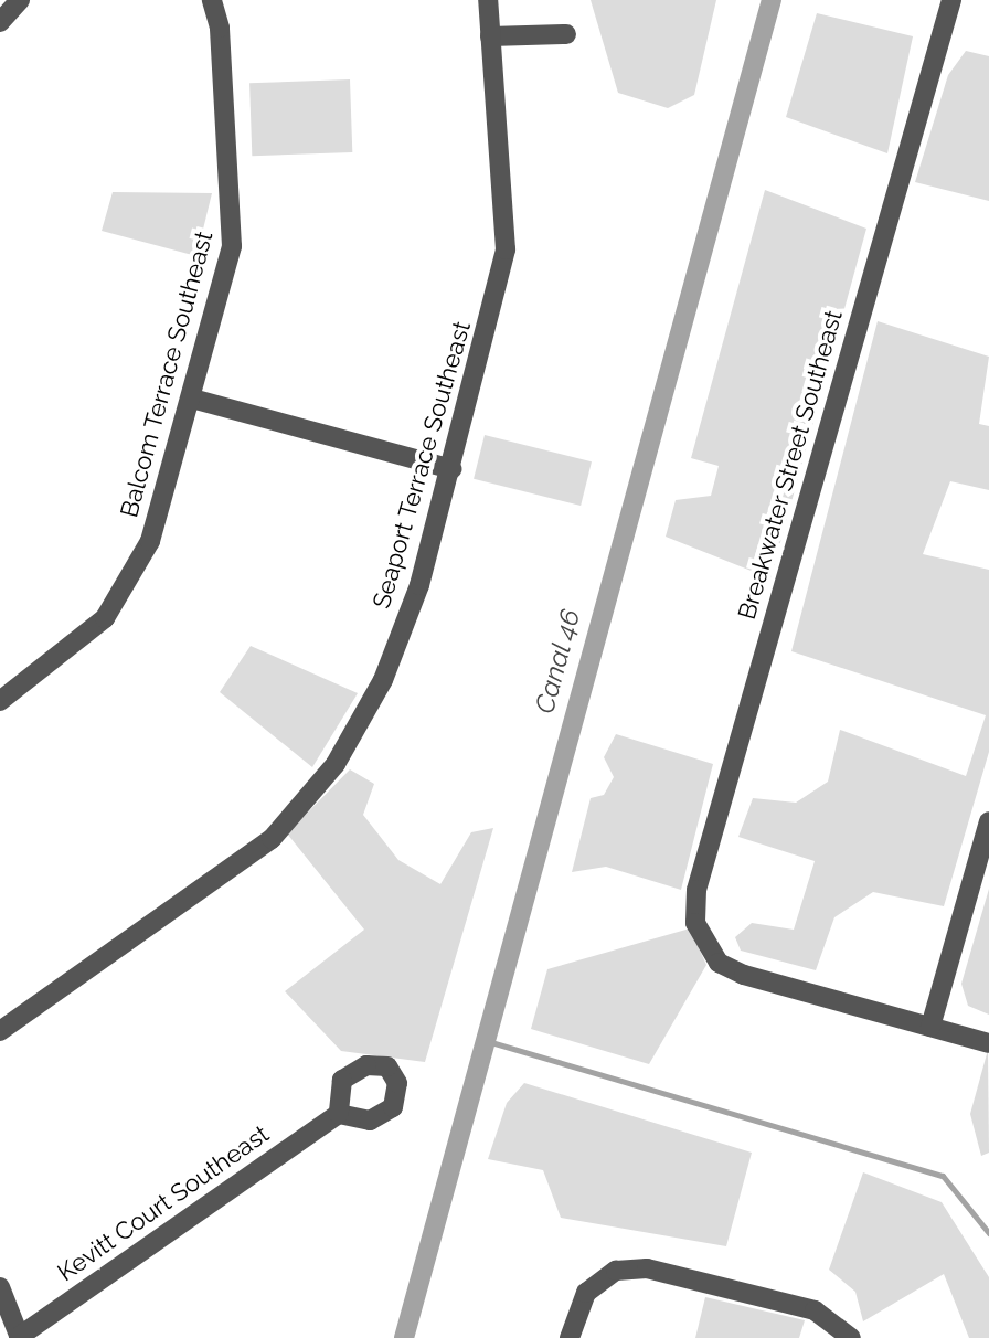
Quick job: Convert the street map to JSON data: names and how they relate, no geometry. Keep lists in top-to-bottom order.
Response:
{
  "streets": {
    "street": [
      "Balcom Terrace Southeast",
      "Seaport Terrace Southeast",
      "Breakwater Street Southeast",
      "Kevitt Court Southeast"
    ]
  },
  "water": ["Canal 46"]
}
